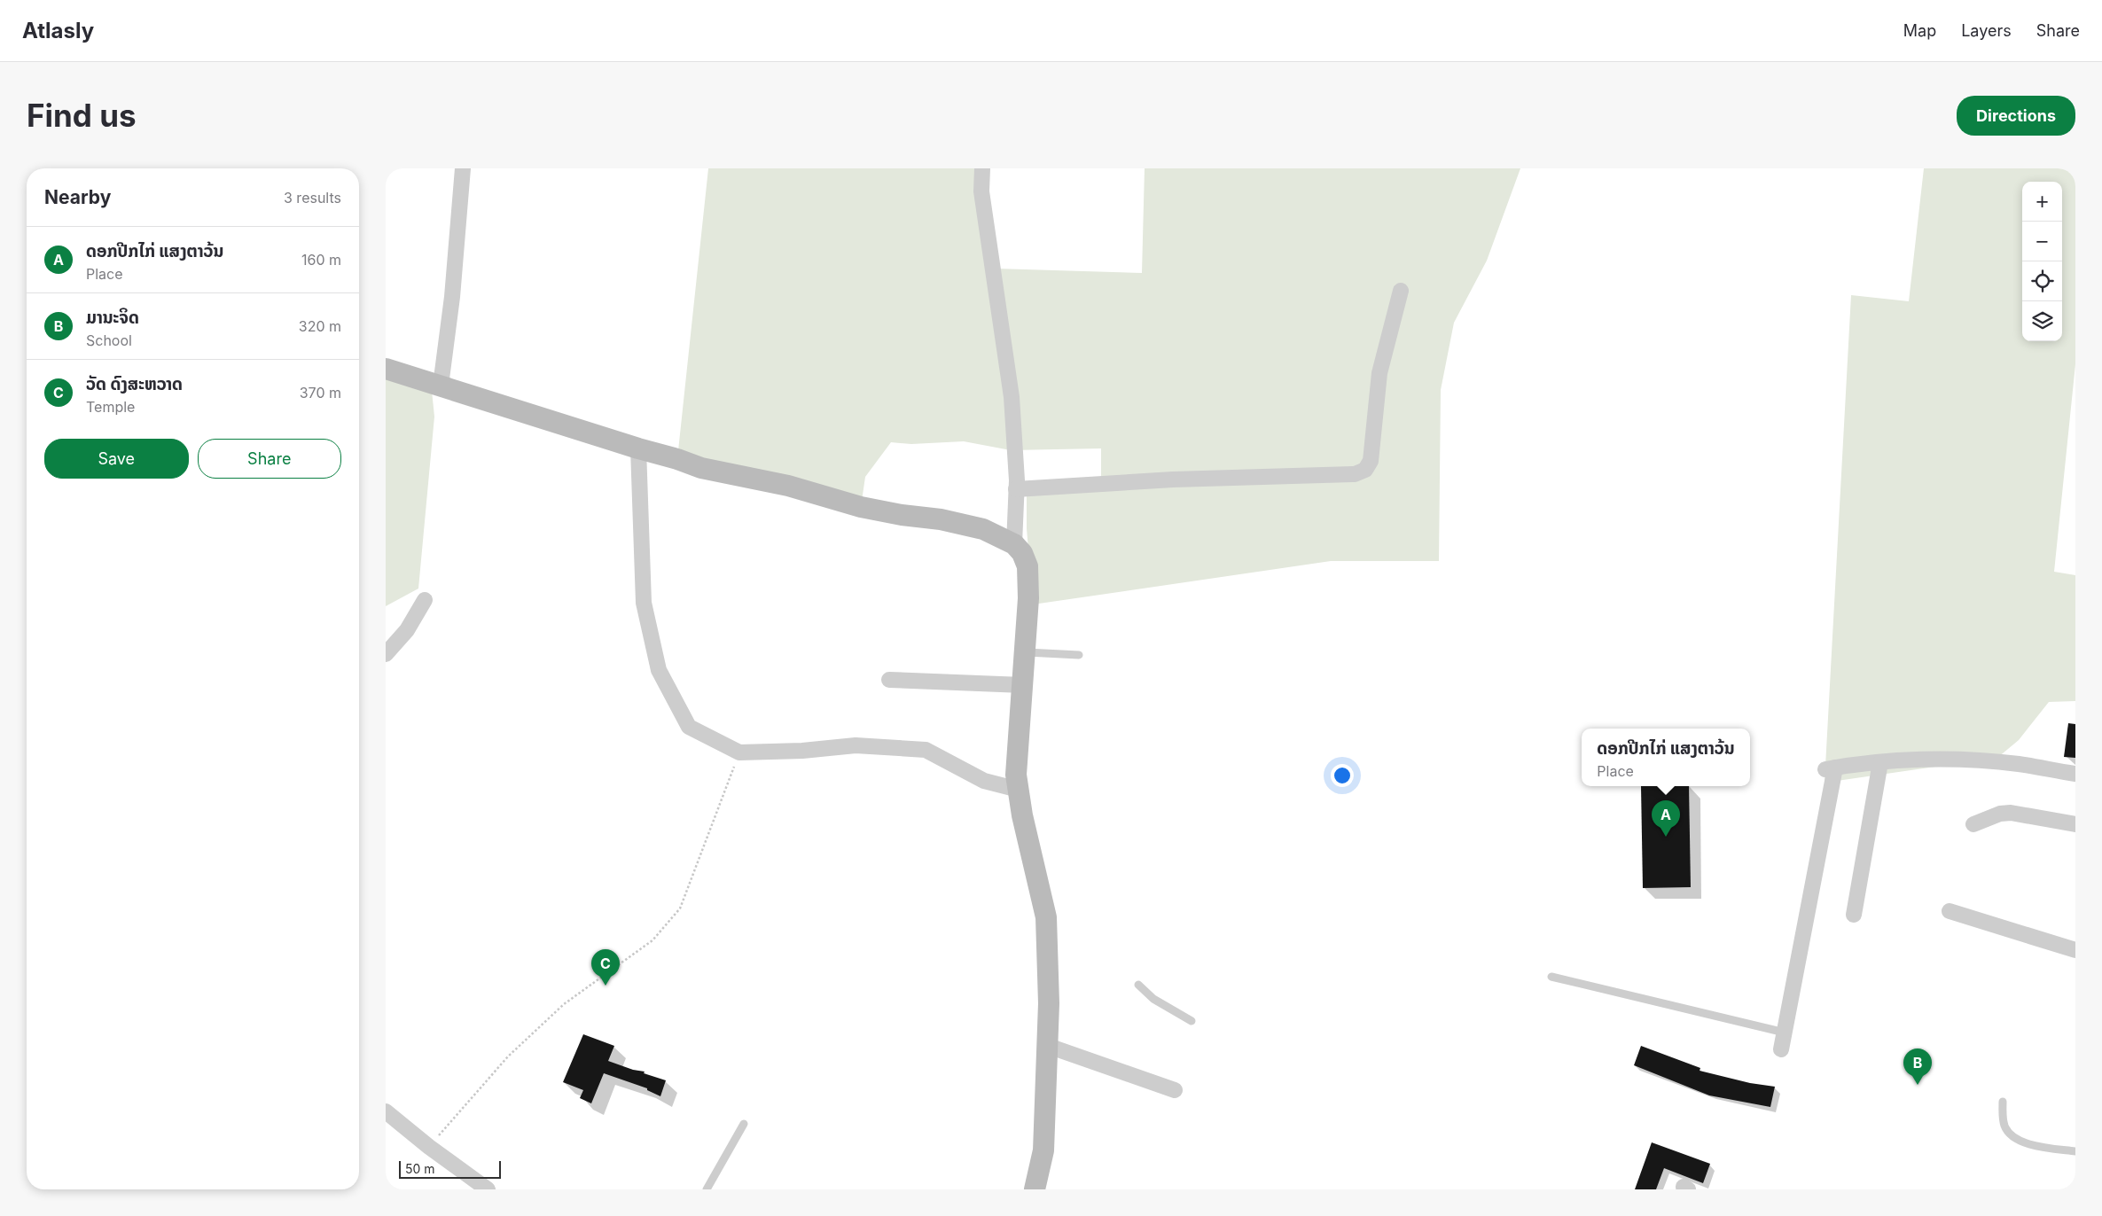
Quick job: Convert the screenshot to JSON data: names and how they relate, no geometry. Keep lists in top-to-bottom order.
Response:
{
  "scale_bar": "50 m",
  "page": {
    "header": "Atlasly",
    "nav": ["Map", "Layers", "Share"],
    "buttons": [
      "Directions",
      ["Save", "Share"]
    ],
    "title": "Find us",
    "heading": ["Nearby", "3 results"],
    "map_buttons": ["+", "−"],
    "list": [
      {
        "mark": "A",
        "name": "ດອກປີກໄກ່ ແສງຕາວ້ນ",
        "note": "Place",
        "value": "160 m"
      },
      {
        "mark": "B",
        "name": "ມານະຈິດ",
        "note": "School",
        "value": "320 m"
      },
      {
        "mark": "C",
        "name": "ວັດ ດົງສະຫວາດ",
        "note": "Temple",
        "value": "370 m"
      }
    ],
    "popup": ["ດອກປີກໄກ່ ແສງຕາວ້ນ", "Place"],
    "pins": ["A", "C", "B"],
    "scale": "50 m"
  }
}
